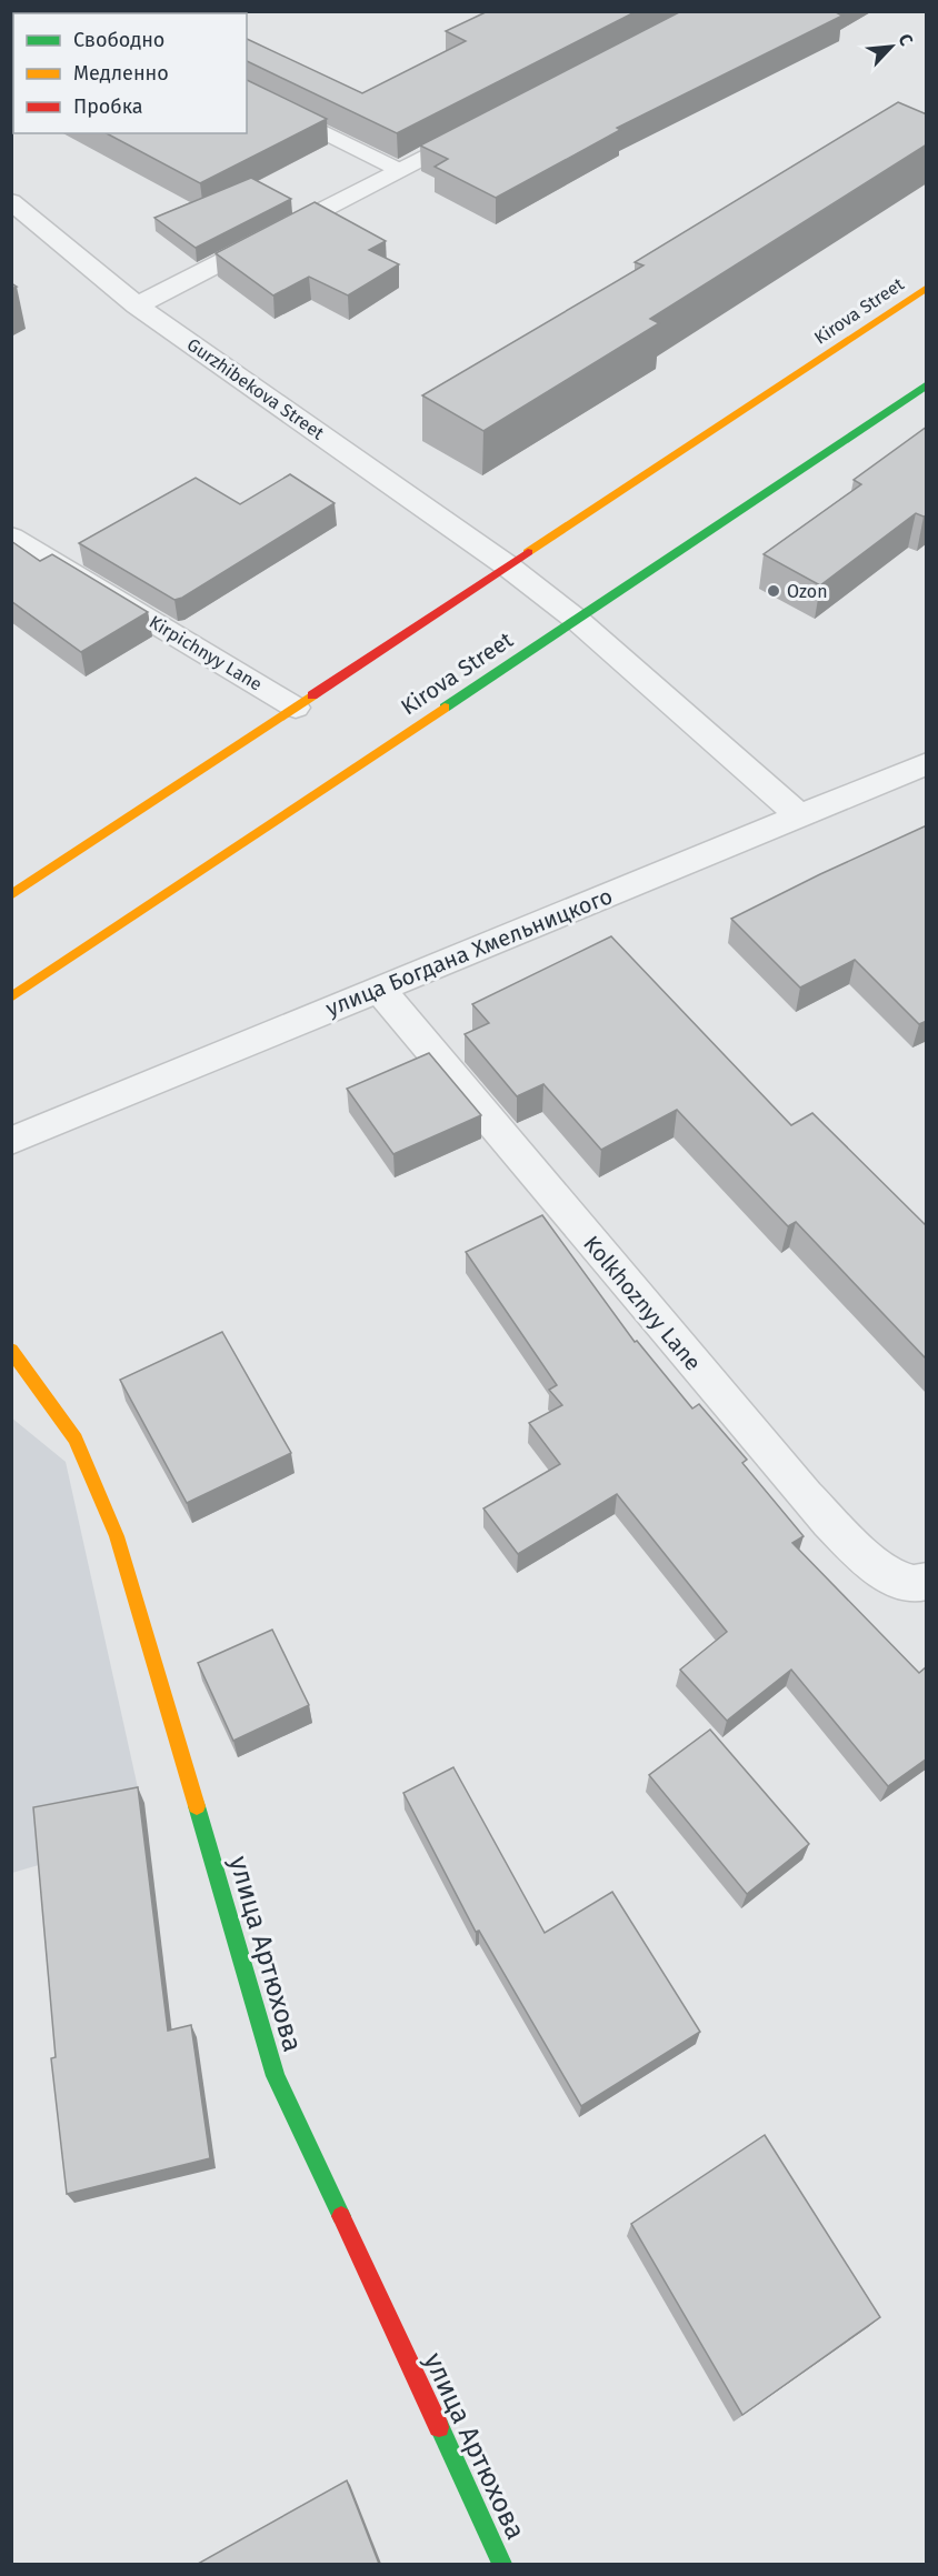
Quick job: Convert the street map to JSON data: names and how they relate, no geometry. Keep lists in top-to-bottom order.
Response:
{
  "streets": {
    "street": [
      "Kirova Street",
      "Gurzhibekova Street",
      "Kirpichnyy Lane",
      "улица Богдана Хмельницкого",
      "Kolkhoznyy Lane",
      "улица Артюхова"
    ]
  },
  "crossings": [
    ["Kirova Street", "Gurzhibekova Street"],
    ["Kirova Street", "Kirpichnyy Lane"],
    ["Gurzhibekova Street", "улица Богдана Хмельницкого"],
    ["улица Богдана Хмельницкого", "Kolkhoznyy Lane"]
  ],
  "places": ["Ozon"],
  "legend": ["Свободно", "Медленно", "Пробка"],
  "north": "top right"
}
